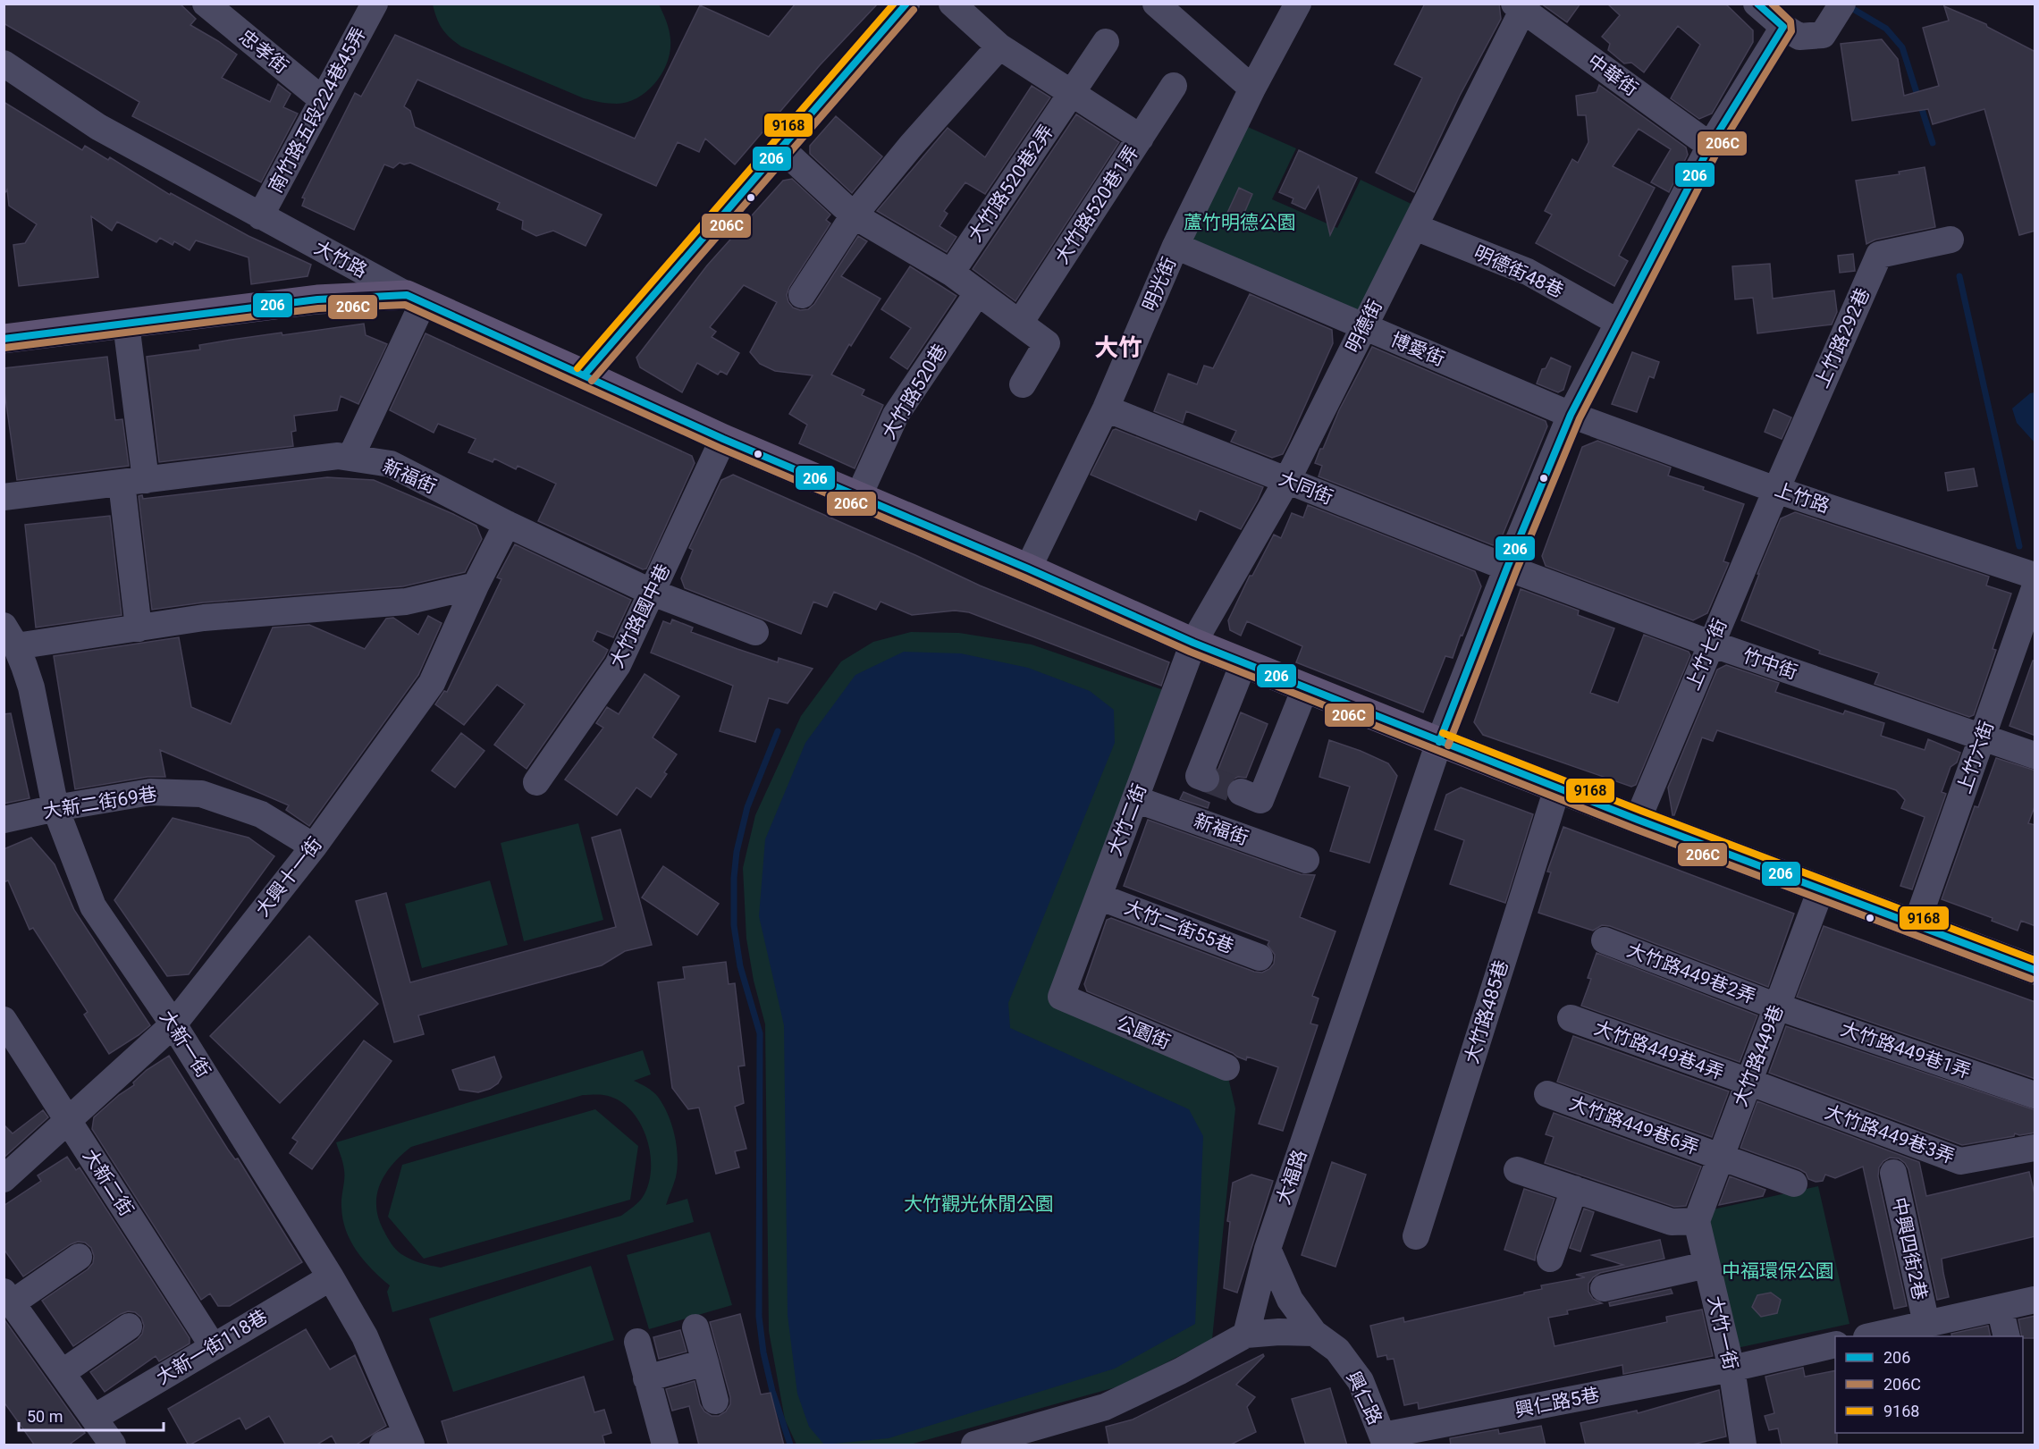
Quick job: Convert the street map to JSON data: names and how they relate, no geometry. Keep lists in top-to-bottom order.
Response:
{
  "streets": {
    "main road": ["大竹路"],
    "street": [
      "忠孝街",
      "中華街",
      "南竹路五段224巷45弄",
      "大竹路520巷2弄",
      "大竹路520巷1弄",
      "明德街48巷",
      "明光街",
      "明德街",
      "上竹路292巷",
      "博愛街",
      "大竹路520巷",
      "新福街",
      "大同街",
      "上竹路",
      "大竹路國中巷",
      "上竹七街",
      "竹中街",
      "上竹六街",
      "大新二街69巷",
      "大竹二街",
      "大興十一街",
      "大竹二街55巷",
      "大竹路449巷2弄",
      "大竹路485巷",
      "公園街",
      "大新一街",
      "大竹路449巷4弄",
      "大竹路449巷1弄",
      "大竹路449巷",
      "大竹路449巷6弄",
      "大竹路449巷3弄",
      "大福路",
      "大新二街",
      "中興四街2巷",
      "大竹一街",
      "大新一街118巷",
      "興仁路",
      "興仁路5巷"
    ]
  },
  "crossings": [
    ["忠孝街", "南竹路五段224巷45弄"],
    ["中華街", "明德街"],
    ["中華街", "大福路"],
    ["南竹路五段224巷45弄", "大竹路"],
    ["大竹路", "明光街"],
    ["大竹路", "明德街"],
    ["大竹路", "大竹路520巷"],
    ["大竹路", "大竹路國中巷"],
    ["大竹路", "上竹七街"],
    ["大竹路", "上竹六街"],
    ["大竹路", "大竹二街"],
    ["大竹路", "大竹路485巷"],
    ["大竹路", "大竹路449巷"],
    ["大竹路", "大福路"],
    ["明德街48巷", "明德街"],
    ["明德街48巷", "大福路"],
    ["明光街", "博愛街"],
    ["明光街", "大同街"],
    ["明德街", "博愛街"],
    ["明德街", "大同街"],
    ["明德街", "大竹二街"],
    ["上竹路292巷", "上竹路"],
    ["上竹路292巷", "上竹七街"],
    ["博愛街", "上竹路"],
    ["博愛街", "大福路"],
    ["新福街", "大竹路國中巷"],
    ["新福街", "大竹二街"],
    ["新福街", "大興十一街"],
    ["大同街", "竹中街"],
    ["大同街", "大福路"],
    ["上竹路", "上竹七街"],
    ["上竹路", "大福路"],
    ["上竹七街", "竹中街"],
    ["竹中街", "上竹六街"],
    ["竹中街", "大福路"],
    ["大新二街69巷", "大興十一街"],
    ["大新二街69巷", "大新一街"],
    ["大竹二街", "大竹二街55巷"],
    ["大竹二街", "公園街"],
    ["大興十一街", "大新一街"],
    ["大興十一街", "大新二街"],
    ["大竹路449巷2弄", "大竹路449巷1弄"],
    ["大竹路449巷2弄", "大竹路449巷"],
    ["大新一街", "大新一街118巷"],
    ["大竹路449巷4弄", "大竹路449巷"],
    ["大竹路449巷4弄", "大竹路449巷3弄"],
    ["大竹路449巷1弄", "大竹路449巷"],
    ["大竹路449巷", "大竹路449巷6弄"],
    ["大竹路449巷", "大竹路449巷3弄"],
    ["大竹路449巷", "大竹一街"],
    ["大福路", "興仁路"],
    ["大新二街", "大新一街118巷"],
    ["大竹一街", "興仁路5巷"],
    ["興仁路", "興仁路5巷"]
  ],
  "districts": ["大竹"],
  "parks": ["蘆竹明德公園", "大竹觀光休閒公園", "中福環保公園"],
  "lines": ["transit line 206", "transit line 206C", "transit line 9168"],
  "legend": ["206", "206C", "9168"],
  "scale_bar": "50 m"
}
